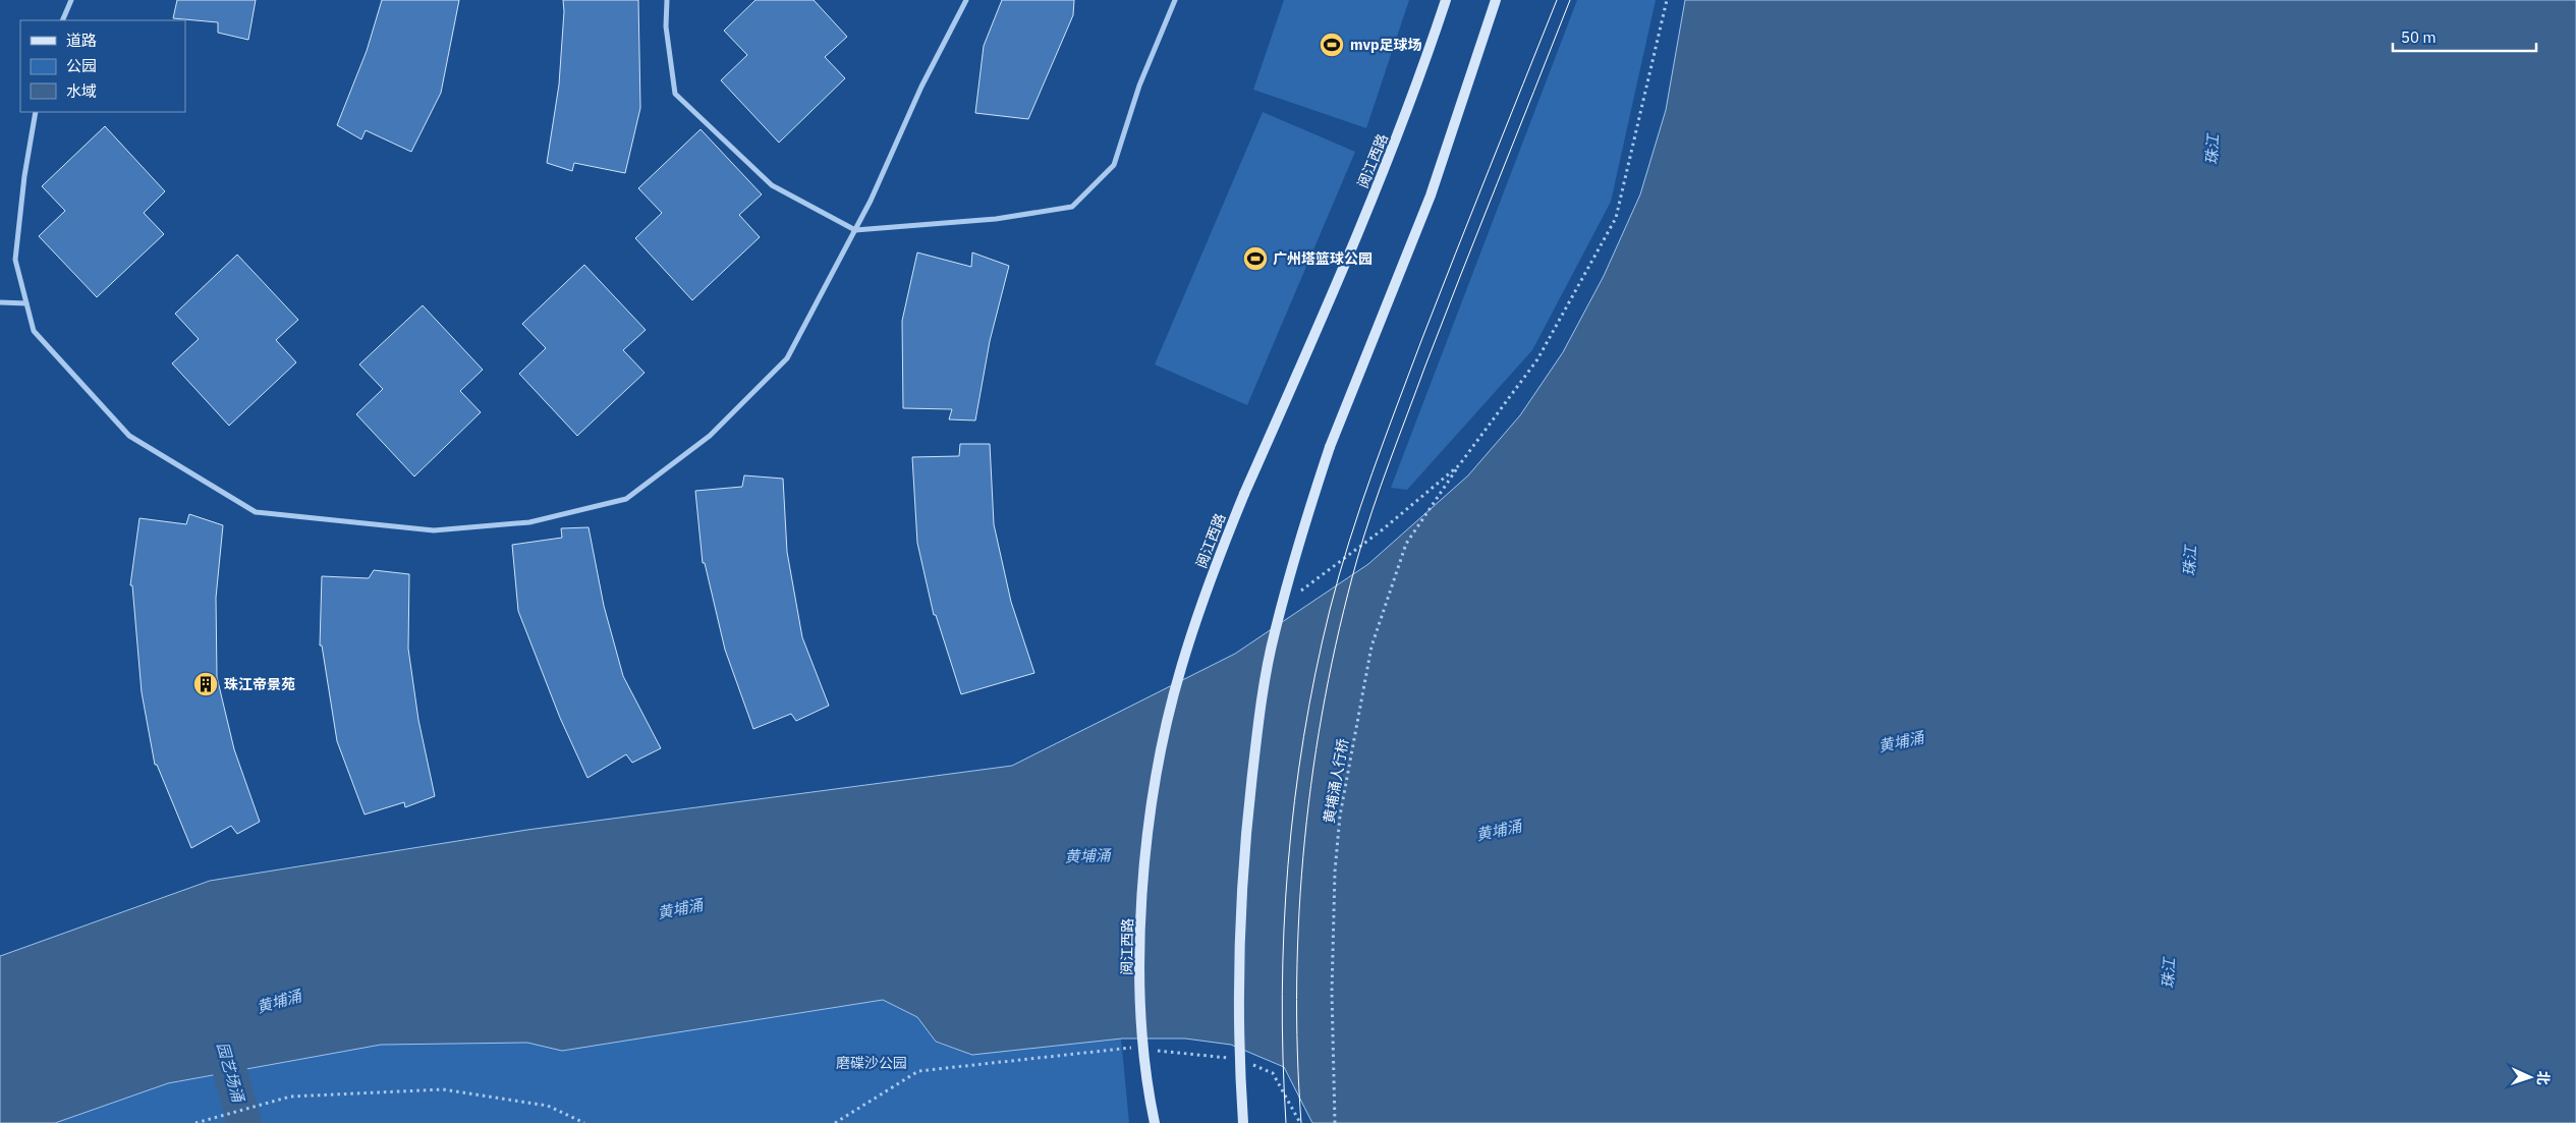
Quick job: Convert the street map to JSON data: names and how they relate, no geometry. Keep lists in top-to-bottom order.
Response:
{
  "streets": {
    "main road": ["阅江西路"],
    "path": ["黄埔涌人行桥"]
  },
  "water": ["珠江", "黄埔涌", "园艺场涌"],
  "parks": ["磨碟沙公园"],
  "places": {
    "sports": ["mvp足球场", "广州塔篮球公园"],
    "building": ["珠江帝景苑"]
  },
  "legend": ["道路", "公园", "水域"],
  "scale_bar": "50 m",
  "north": "right"
}
